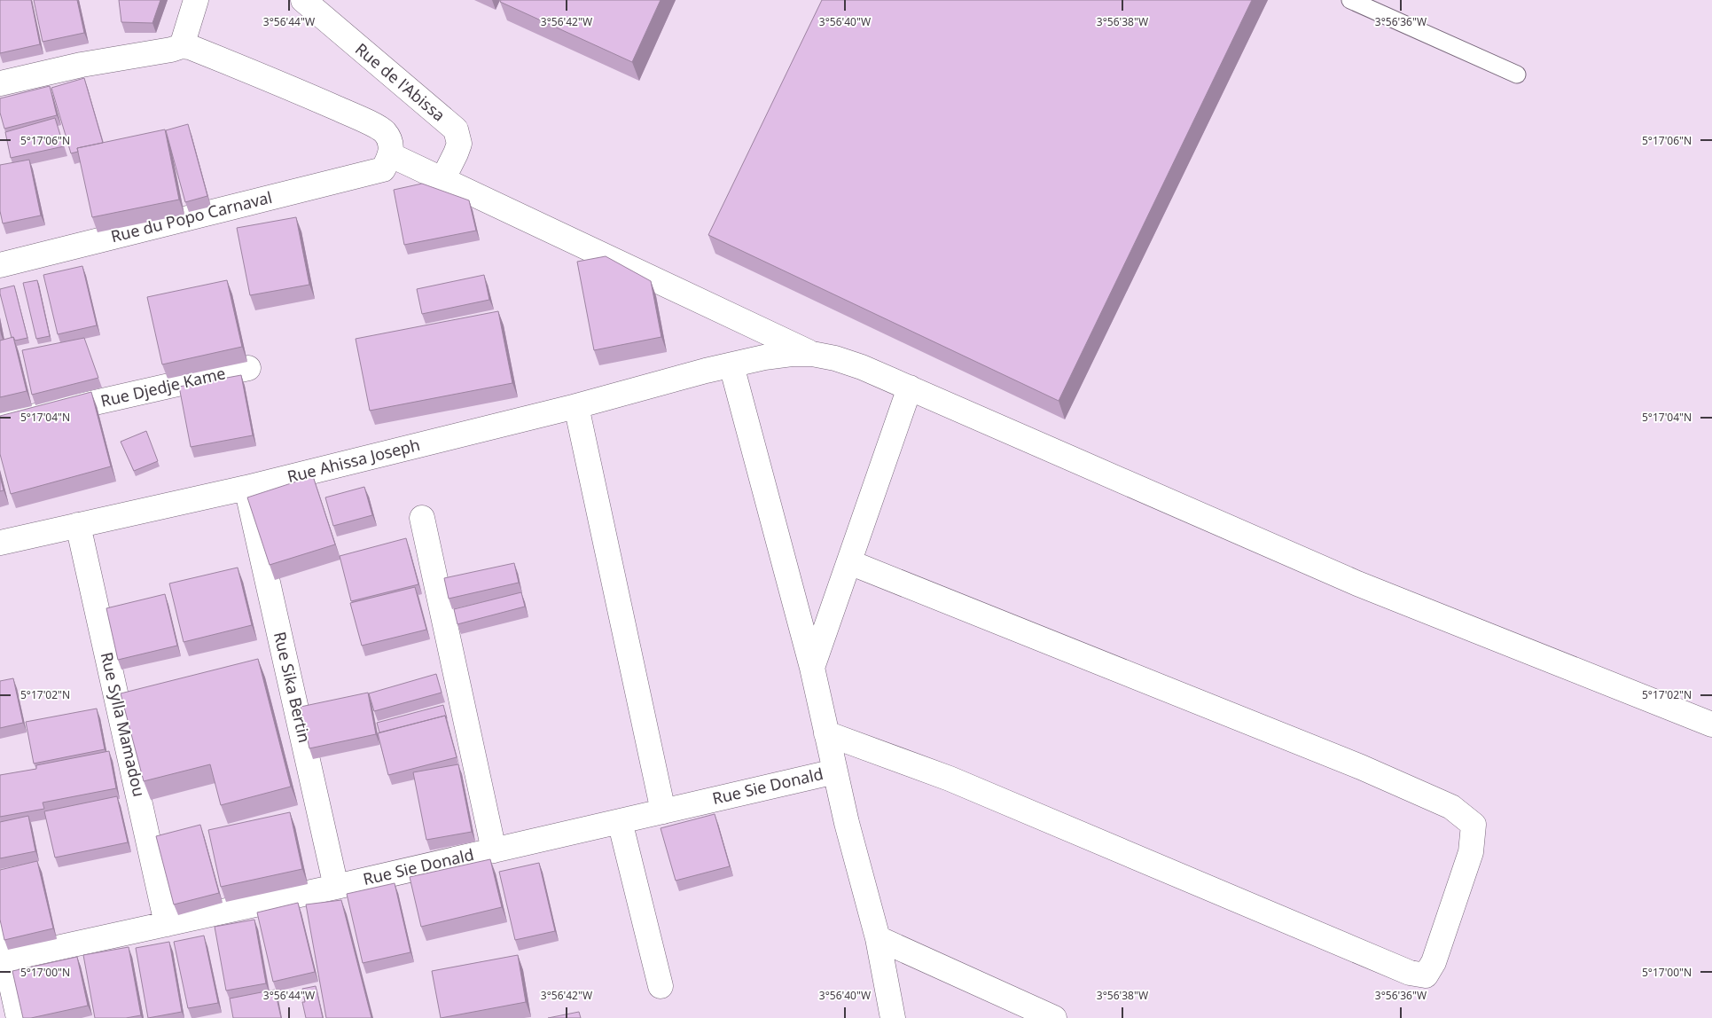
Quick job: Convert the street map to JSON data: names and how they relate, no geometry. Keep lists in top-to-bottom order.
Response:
{
  "streets": {
    "street": [
      "Rue de l'Abissa",
      "Rue du Popo Carnaval",
      "Rue Djedje Kame",
      "Rue Ahissa Joseph",
      "Rue Sika Bertin",
      "Rue Sylla Mamadou",
      "Rue Sie Donald"
    ]
  },
  "crossings": [
    ["Rue Ahissa Joseph", "Rue Sika Bertin"],
    ["Rue Ahissa Joseph", "Rue Sylla Mamadou"],
    ["Rue Sika Bertin", "Rue Sie Donald"],
    ["Rue Sylla Mamadou", "Rue Sie Donald"]
  ],
  "coordinates": [
    "3°56'44\"W",
    "3°56'42\"W",
    "3°56'40\"W",
    "3°56'38\"W",
    "3°56'36\"W",
    "5°17'06\"N",
    "5°17'04\"N",
    "5°17'02\"N",
    "5°17'00\"N"
  ]
}
